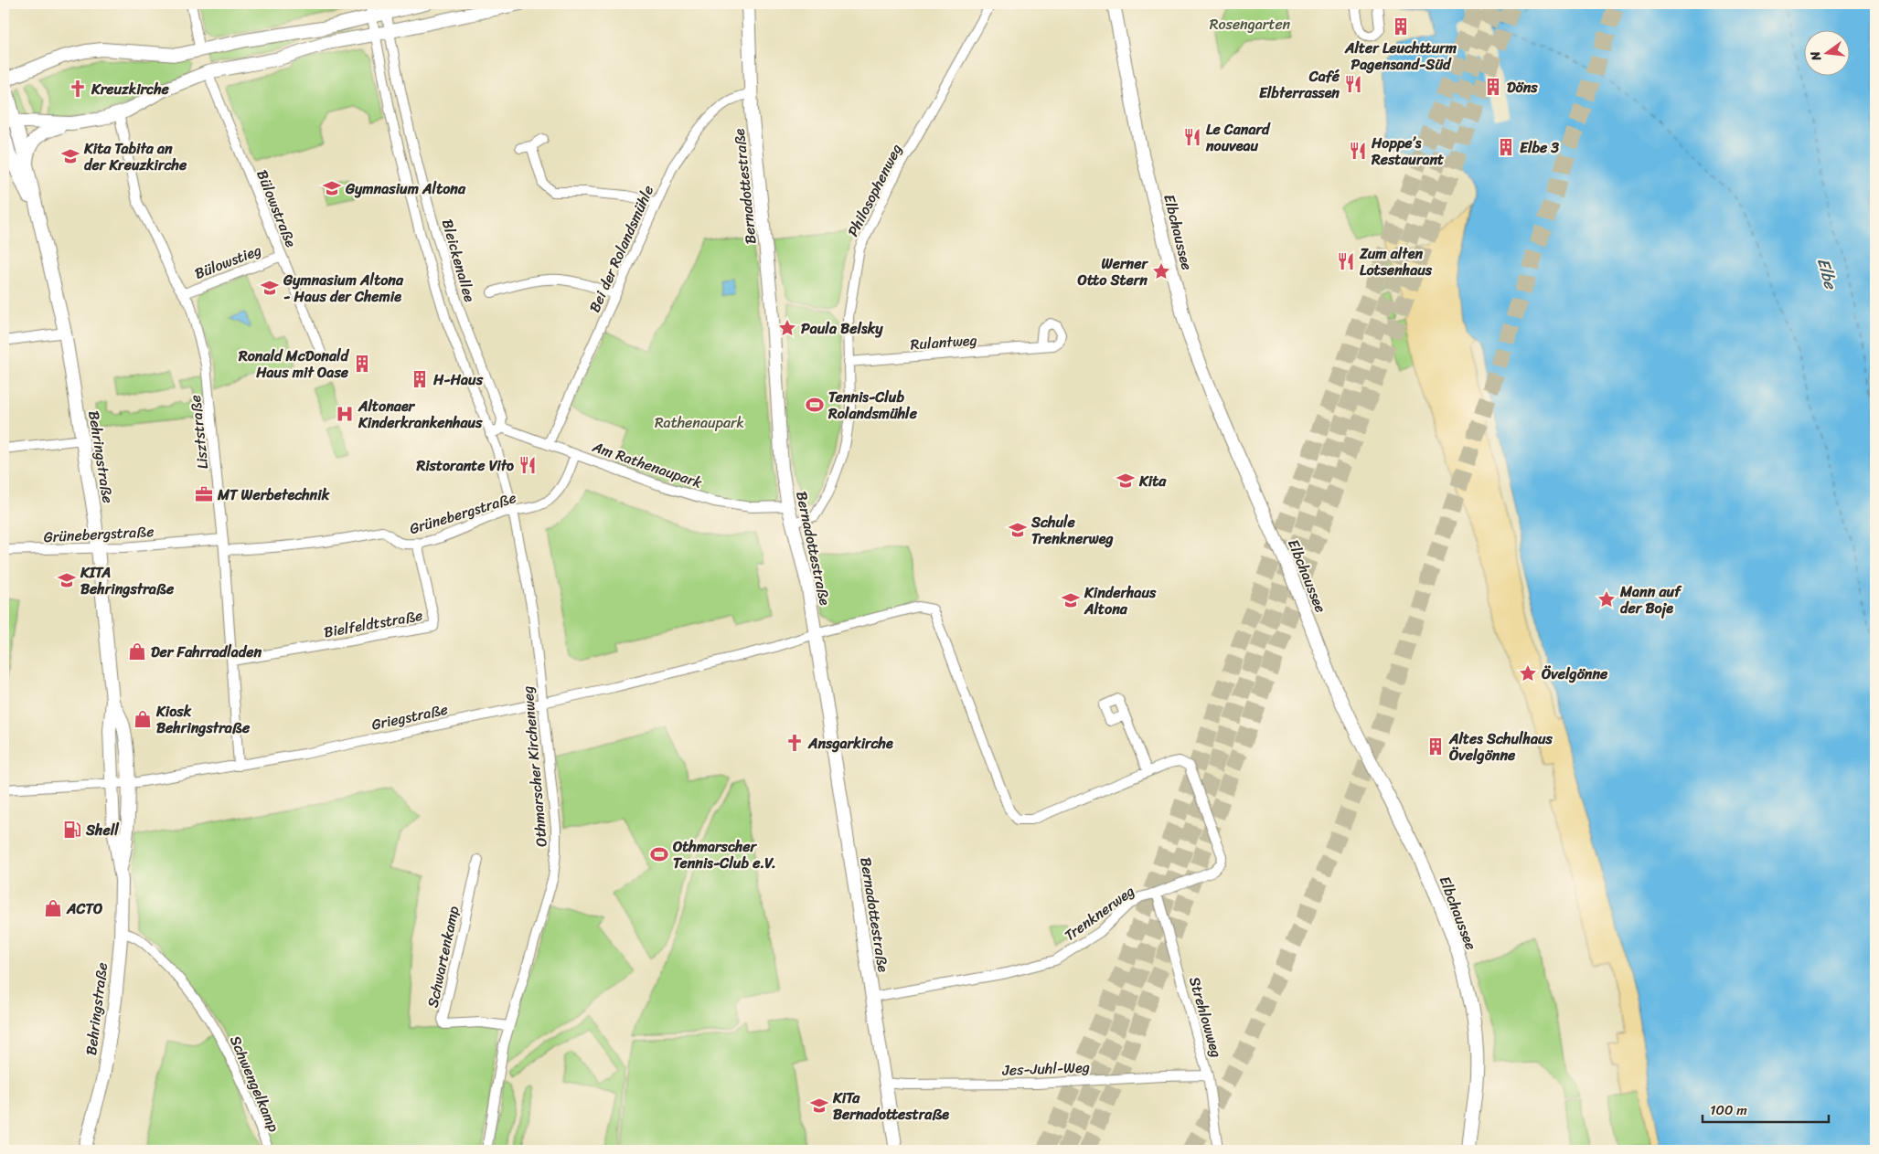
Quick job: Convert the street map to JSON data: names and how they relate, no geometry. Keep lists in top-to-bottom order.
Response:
{
  "streets": {
    "main road": ["Bernadottestraße", "Elbchaussee", "Behringstraße"],
    "street": [
      "Philosophenweg",
      "Bülowstraße",
      "Bei der Rolandsmühle",
      "Bleickenallee",
      "Bülowstieg",
      "Rulantweg",
      "Lisztstraße",
      "Am Rathenaupark",
      "Grünebergstraße",
      "Bielfeldtstraße",
      "Griegstraße",
      "Othmarscher Kirchenweg",
      "Trenknerweg",
      "Schwartenkamp",
      "Strehlowweg",
      "Jes-Juhl-Weg",
      "Schwengelkamp"
    ]
  },
  "crossings": [
    ["Bernadottestraße", "Philosophenweg"],
    ["Bernadottestraße", "Bei der Rolandsmühle"],
    ["Bernadottestraße", "Am Rathenaupark"],
    ["Bernadottestraße", "Griegstraße"],
    ["Bernadottestraße", "Trenknerweg"],
    ["Bernadottestraße", "Jes-Juhl-Weg"],
    ["Philosophenweg", "Rulantweg"],
    ["Bülowstraße", "Bülowstieg"],
    ["Bei der Rolandsmühle", "Am Rathenaupark"],
    ["Bleickenallee", "Am Rathenaupark"],
    ["Bleickenallee", "Grünebergstraße"],
    ["Bleickenallee", "Othmarscher Kirchenweg"],
    ["Bülowstieg", "Lisztstraße"],
    ["Lisztstraße", "Grünebergstraße"],
    ["Lisztstraße", "Bielfeldtstraße"],
    ["Lisztstraße", "Griegstraße"],
    ["Behringstraße", "Grünebergstraße"],
    ["Behringstraße", "Griegstraße"],
    ["Behringstraße", "Schwengelkamp"],
    ["Am Rathenaupark", "Grünebergstraße"],
    ["Grünebergstraße", "Bielfeldtstraße"],
    ["Grünebergstraße", "Othmarscher Kirchenweg"],
    ["Griegstraße", "Othmarscher Kirchenweg"],
    ["Griegstraße", "Trenknerweg"],
    ["Othmarscher Kirchenweg", "Schwartenkamp"],
    ["Trenknerweg", "Strehlowweg"],
    ["Strehlowweg", "Jes-Juhl-Weg"]
  ],
  "water": ["Elbe"],
  "parks": ["Rosengarten", "Rathenaupark"],
  "places": {
    "building": [
      "Alter Leuchtturm Pagensand-Süd",
      "Döns",
      "Elbe 3",
      "Ronald McDonald Haus mit Oase",
      "H-Haus",
      "Altes Schulhaus Övelgönne"
    ],
    "restaurant": [
      "Café Elbterrassen",
      "Le Canard nouveau",
      "Hoppe’s Restaurant",
      "Zum alten Lotsenhaus",
      "Ristorante Vito"
    ],
    "church": ["Kreuzkirche", "Ansgarkirche"],
    "school or university": [
      "Kita Tabita an der Kreuzkirche",
      "Gymnasium Altona",
      "Gymnasium Altona - Haus der Chemie",
      "Kita",
      "Schule Trenknerweg",
      "KITA Behringstraße",
      "Kinderhaus Altona",
      "KiTa Bernadottestraße"
    ],
    "place": [
      "Werner Otto Stern",
      "Paula Belsky",
      "Mann auf der Boje",
      "Övelgönne"
    ],
    "sports": ["Tennis-Club Rolandsmühle", "Othmarscher Tennis-Club e.V."],
    "hospital": ["Altonaer Kinderkrankenhaus"],
    "office": ["MT Werbetechnik"],
    "shop": ["Der Fahrradladen", "Kiosk Behringstraße", "ACTO"],
    "fuel station": ["Shell"]
  },
  "scale_bar": "100 m",
  "north": "left"
}
